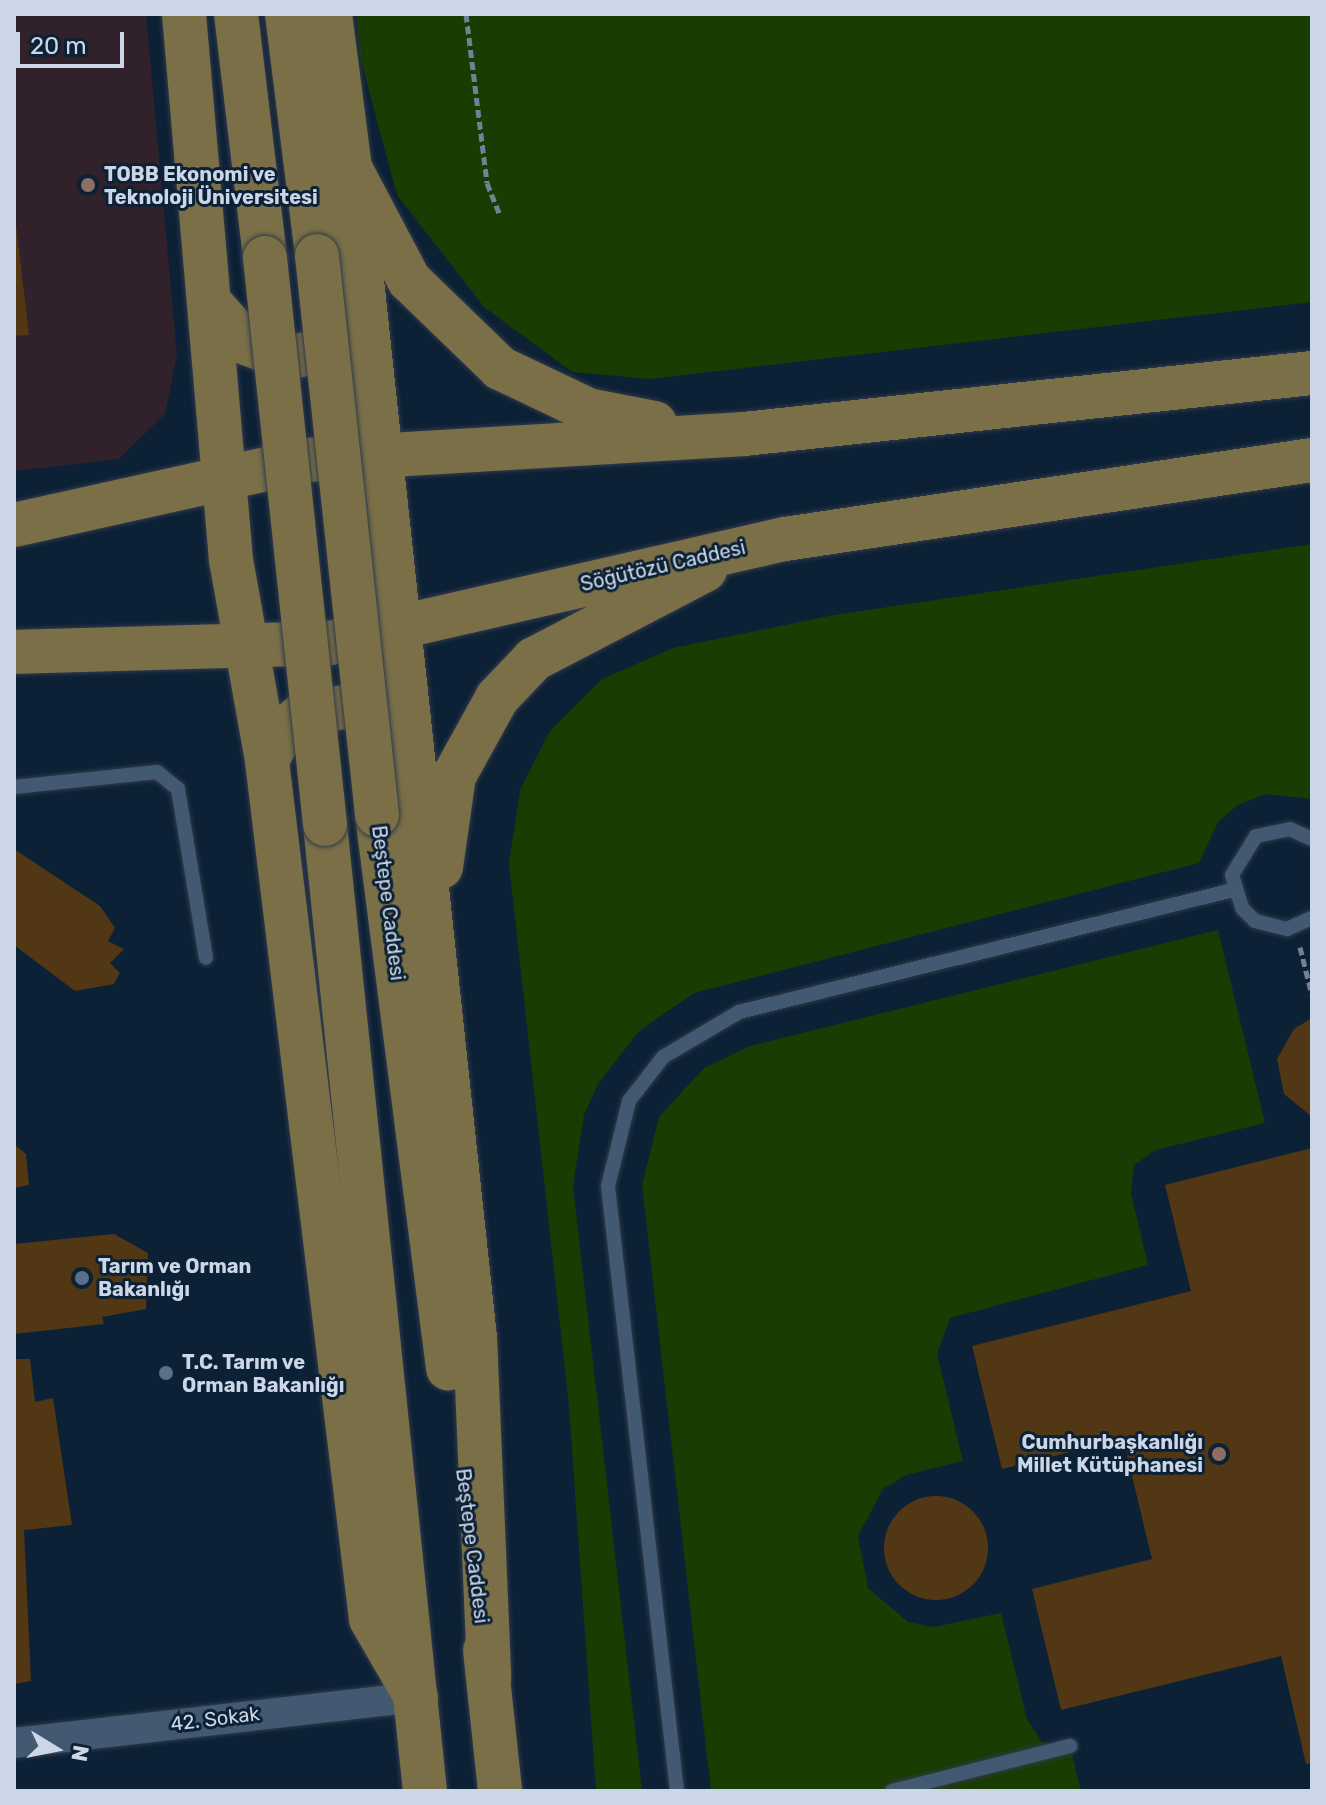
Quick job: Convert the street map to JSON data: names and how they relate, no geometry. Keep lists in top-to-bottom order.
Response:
{
  "streets": {
    "main road": ["Söğütözü Caddesi", "Beştepe Caddesi"],
    "street": ["42. Sokak"]
  },
  "places": [
    "TOBB Ekonomi ve Teknoloji Üniversitesi",
    "Tarım ve Orman Bakanlığı",
    "T.C. Tarım ve Orman Bakanlığı",
    "Cumhurbaşkanlığı Millet Kütüphanesi"
  ],
  "scale_bar": "20 m",
  "north": "right"
}
